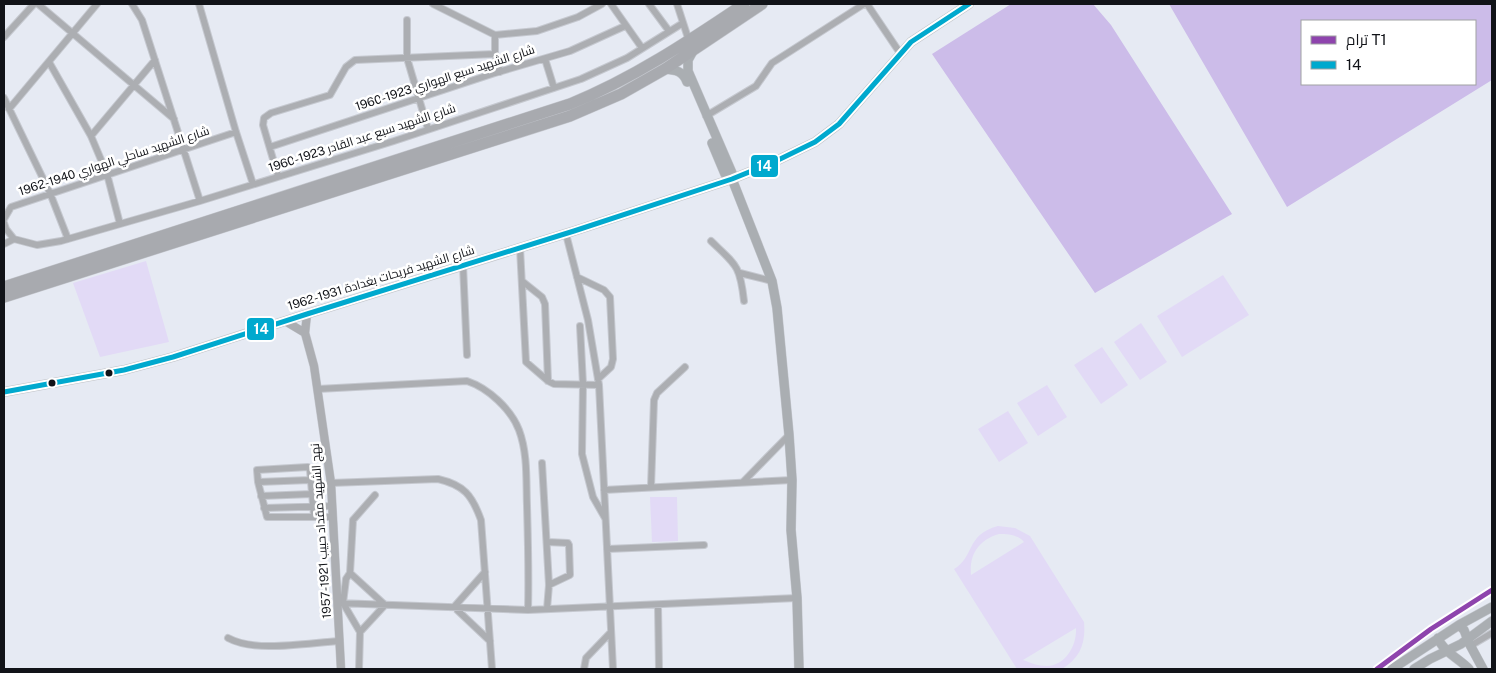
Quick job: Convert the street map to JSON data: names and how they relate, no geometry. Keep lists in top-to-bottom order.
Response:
{
  "streets": {
    "main road": ["شارع الشهيد فريحات بغدادة 1931-1962"],
    "street": [
      "شارع الشهيد سبع الهواري 1923-1960",
      "شارع الشهيد سبع عبد القادر 1923-1960",
      "شارع الشهيد ساحلي الهواري 1940-1962",
      "نهج الشهيد مقداد حبيب 1921-1957"
    ]
  },
  "lines": ["transit line 14", "tram line T1"],
  "legend": ["ترام T1", "14"]
}
